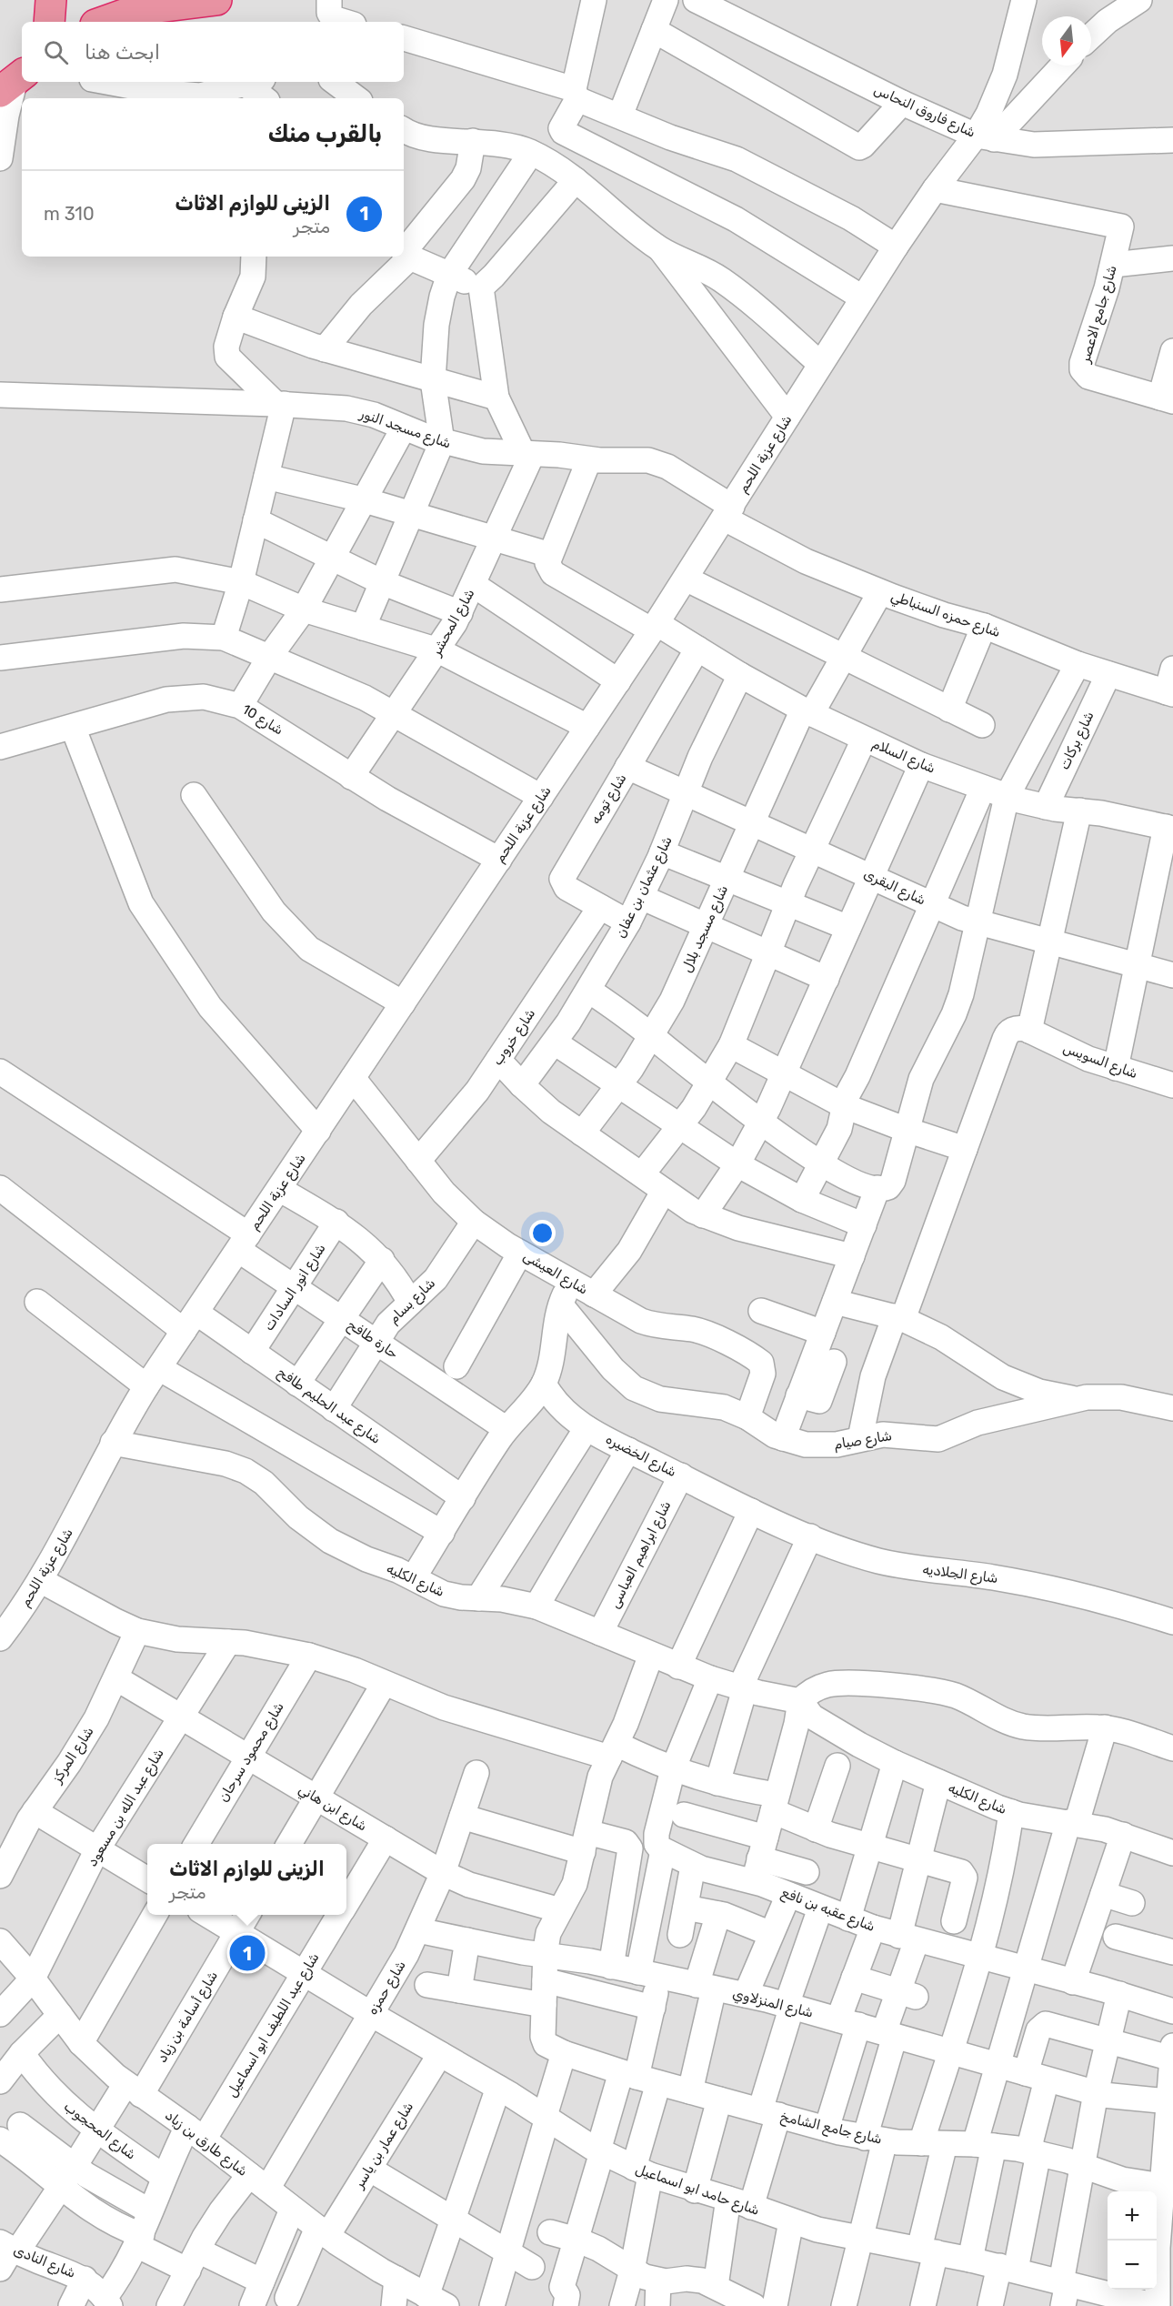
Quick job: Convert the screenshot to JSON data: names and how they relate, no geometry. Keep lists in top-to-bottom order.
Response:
{
  "streets": {
    "street": [
      "شارع فاروق النحاس",
      "شارع جامع الاعصر",
      "شارع مسجد النور",
      "شارع عزبة اللحم",
      "شارع حمزه السنباطي",
      "شارع المحشر",
      "شارع 10",
      "شارع بركات",
      "شارع السلام",
      "شارع تومه",
      "شارع عثمان بن عفان",
      "شارع البقرى",
      "شارع مسجد بلال",
      "شارع خروب",
      "شارع السويس",
      "شارع العيشى",
      "شارع انور السادات",
      "شارع بسام",
      "حارة طافح",
      "شارع عبد الحليم طافح",
      "شارع صيام",
      "شارع الخضيره",
      "شارع ابراهيم العباسى",
      "شارع الجلاديه",
      "شارع الكليه",
      "شارع محمود سرحان",
      "شارع المركز",
      "شارع عبد الله بن مسعود",
      "شارع ابن هاني",
      "شارع عقبه بن نافع",
      "شارع حمزه",
      "شارع المنزلاوي",
      "شارع أسامة بن زياد",
      "شارع عبد اللطيف ابو اسماعيل",
      "شارع جامع الشامخ",
      "شارع المحجوب",
      "شارع طارق بن زياد",
      "شارع عمار بن ياسر",
      "شارع حامد ابو اسماعيل",
      "شارع النادى"
    ]
  },
  "crossings": [
    ["شارع فاروق النحاس", "شارع عزبة اللحم"],
    ["شارع جامع الاعصر", "شارع عزبة اللحم"],
    ["شارع مسجد النور", "شارع عزبة اللحم"],
    ["شارع مسجد النور", "شارع حمزه السنباطي"],
    ["شارع مسجد النور", "شارع المحشر"],
    ["شارع عزبة اللحم", "شارع حمزه السنباطي"],
    ["شارع عزبة اللحم", "شارع 10"],
    ["شارع عزبة اللحم", "شارع السلام"],
    ["شارع عزبة اللحم", "شارع العيشى"],
    ["شارع عزبة اللحم", "حارة طافح"],
    ["شارع عزبة اللحم", "شارع عبد الحليم طافح"],
    ["شارع عزبة اللحم", "شارع الكليه"],
    ["شارع حمزه السنباطي", "شارع بركات"],
    ["شارع حمزه السنباطي", "شارع مسجد بلال"],
    ["شارع المحشر", "شارع 10"],
    ["شارع بركات", "شارع السلام"],
    ["شارع السلام", "شارع تومه"],
    ["شارع السلام", "شارع عثمان بن عفان"],
    ["شارع السلام", "شارع مسجد بلال"],
    ["شارع تومه", "شارع عثمان بن عفان"],
    ["شارع تومه", "شارع البقرى"],
    ["شارع تومه", "شارع خروب"],
    ["شارع عثمان بن عفان", "شارع البقرى"],
    ["شارع البقرى", "شارع مسجد بلال"],
    ["شارع خروب", "شارع العيشى"],
    ["شارع العيشى", "شارع بسام"],
    ["شارع العيشى", "شارع صيام"],
    ["شارع انور السادات", "حارة طافح"],
    ["شارع انور السادات", "شارع عبد الحليم طافح"],
    ["شارع بسام", "حارة طافح"],
    ["شارع بسام", "شارع عبد الحليم طافح"],
    ["شارع الخضيره", "شارع ابراهيم العباسى"],
    ["شارع الخضيره", "شارع الجلاديه"],
    ["شارع ابراهيم العباسى", "شارع الكليه"],
    ["شارع محمود سرحان", "شارع ابن هاني"],
    ["شارع المركز", "شارع ابن هاني"],
    ["شارع عبد الله بن مسعود", "شارع ابن هاني"],
    ["شارع عبد الله بن مسعود", "شارع طارق بن زياد"],
    ["شارع ابن هاني", "شارع حمزه"],
    ["شارع ابن هاني", "شارع عبد اللطيف ابو اسماعيل"],
    ["شارع حمزه", "شارع المنزلاوي"],
    ["شارع حمزه", "شارع طارق بن زياد"],
    ["شارع حمزه", "شارع حامد ابو اسماعيل"],
    ["شارع أسامة بن زياد", "شارع المحجوب"],
    ["شارع أسامة بن زياد", "شارع طارق بن زياد"],
    ["شارع أسامة بن زياد", "شارع حامد ابو اسماعيل"],
    ["شارع أسامة بن زياد", "شارع النادى"],
    ["شارع عبد اللطيف ابو اسماعيل", "شارع المحجوب"],
    ["شارع عبد اللطيف ابو اسماعيل", "شارع طارق بن زياد"],
    ["شارع عبد اللطيف ابو اسماعيل", "شارع حامد ابو اسماعيل"],
    ["شارع عبد اللطيف ابو اسماعيل", "شارع النادى"],
    ["شارع طارق بن زياد", "شارع عمار بن ياسر"],
    ["شارع عمار بن ياسر", "شارع حامد ابو اسماعيل"]
  ],
  "north": "bottom",
  "page": {
    "search": "ابحث هنا",
    "heading": "بالقرب منك",
    "list": [
      {
        "mark": "1",
        "name": "الزينى للوازم الاثاث",
        "note": "متجر",
        "value": "310 m"
      }
    ],
    "popup": ["الزينى للوازم الاثاث", "متجر"],
    "pins": "1",
    "map_buttons": ["+", "−"]
  }
}
